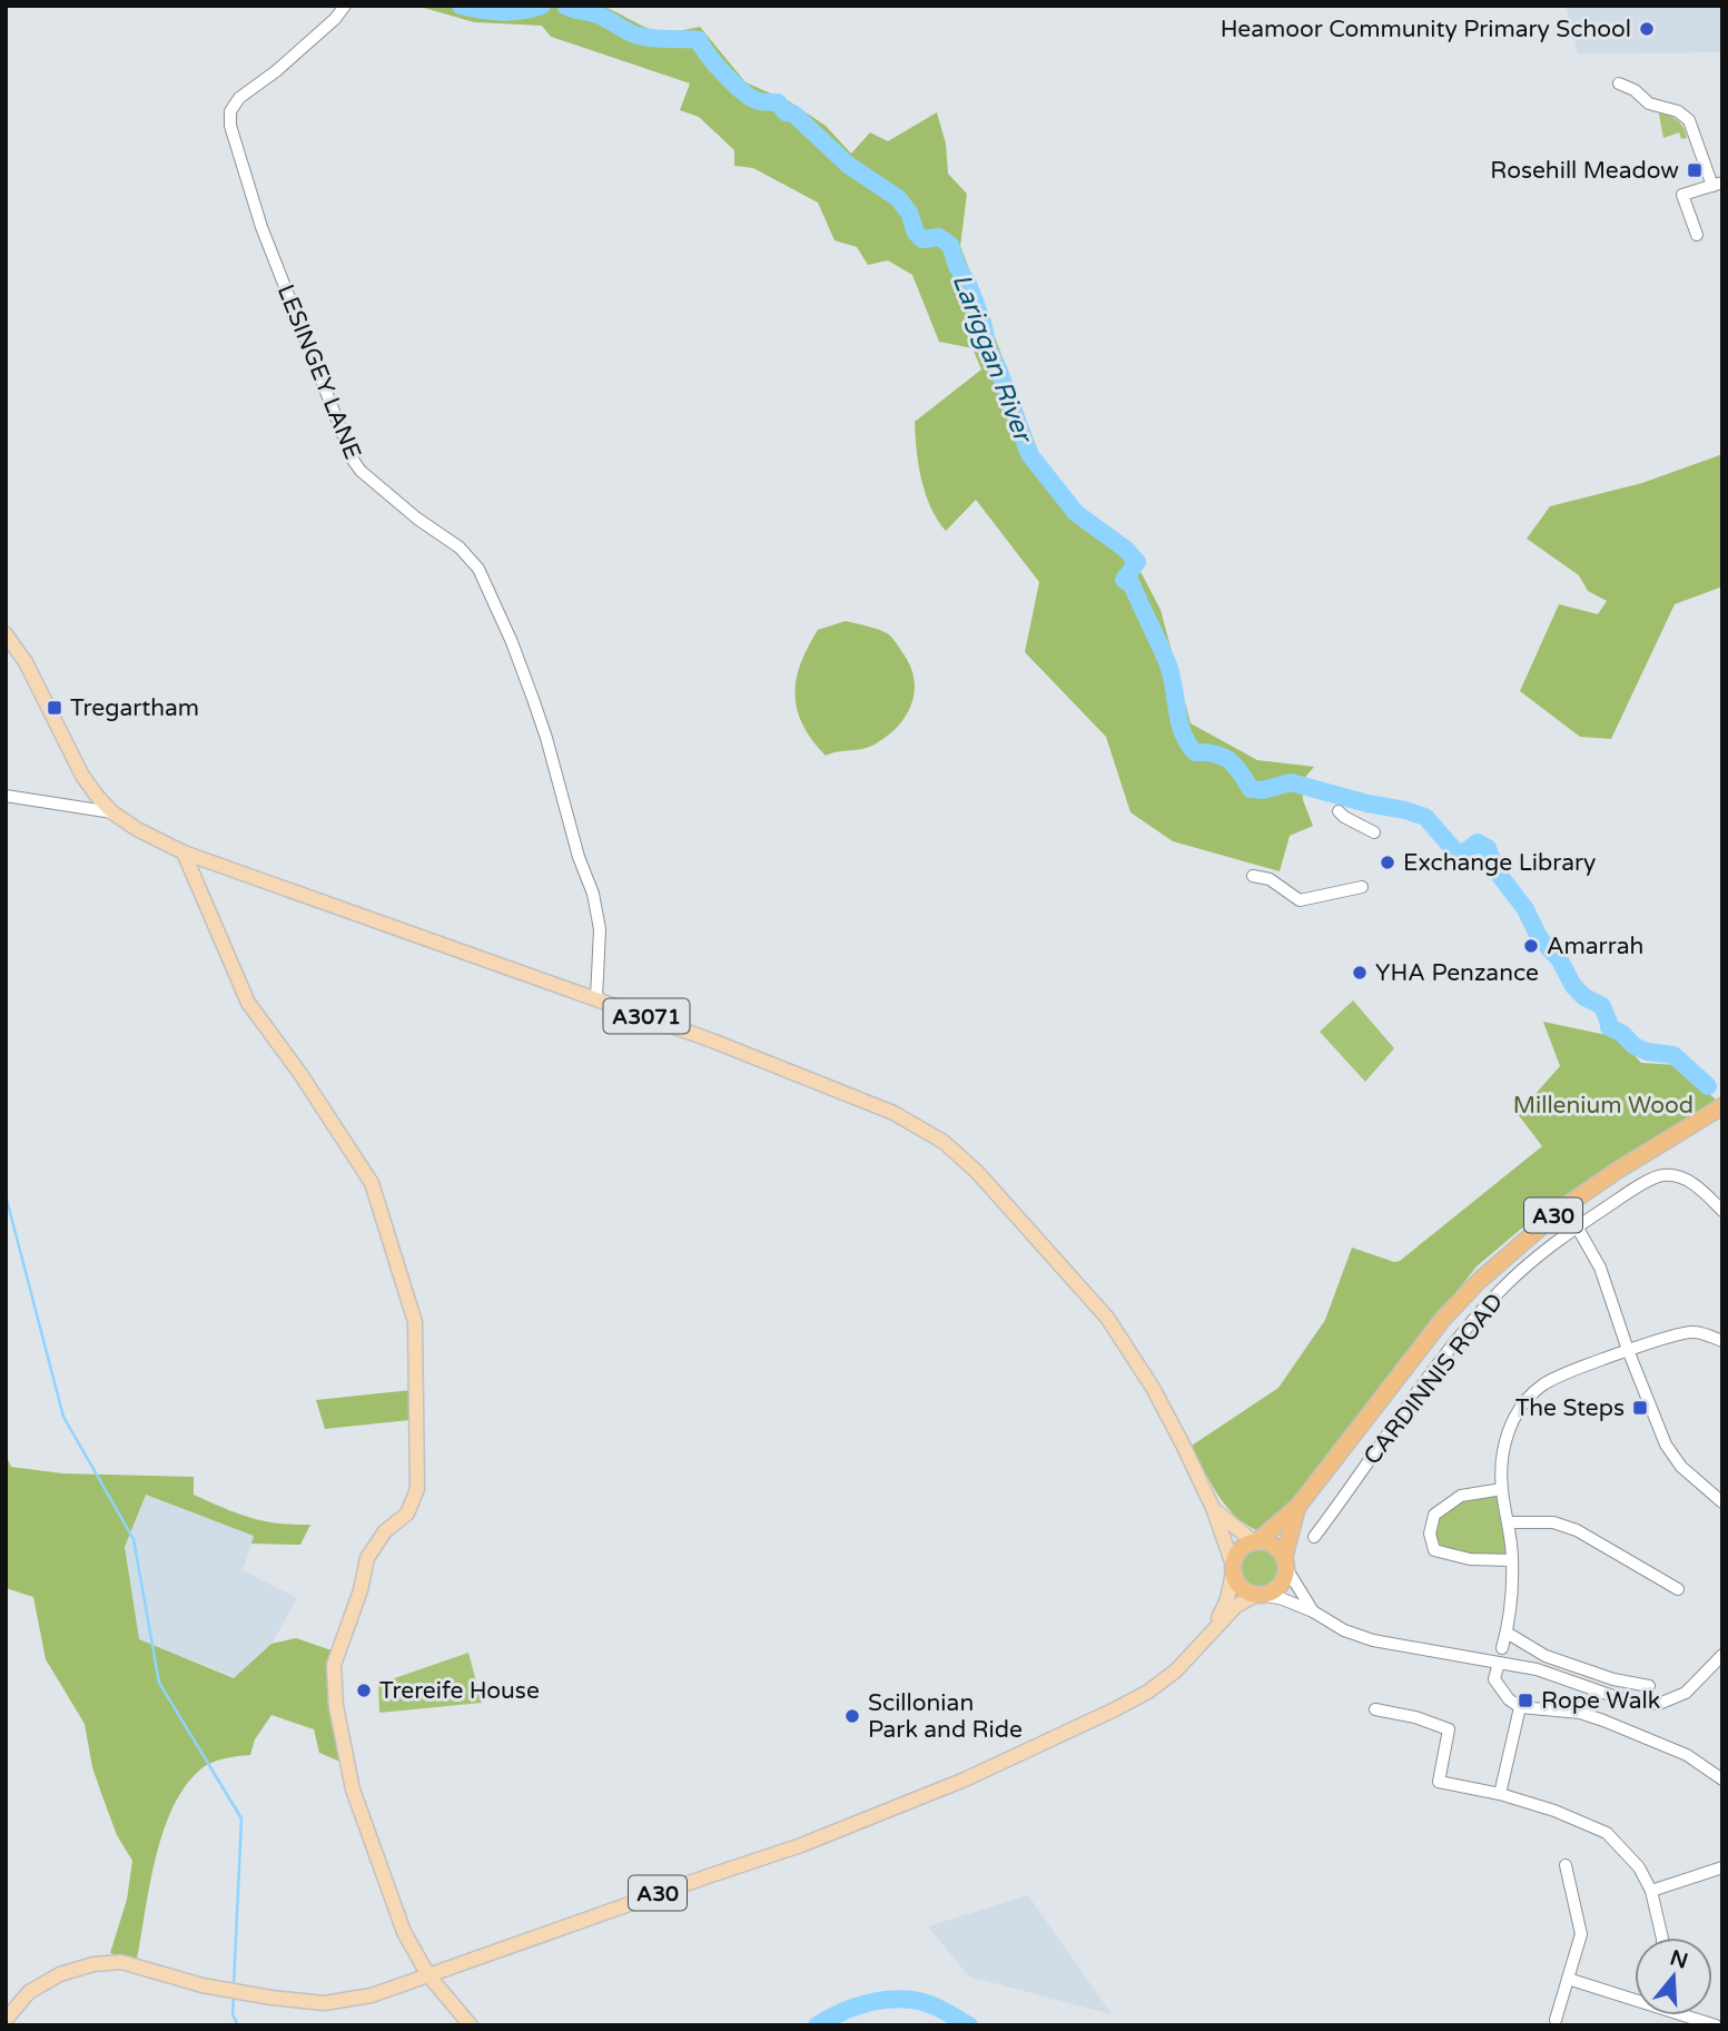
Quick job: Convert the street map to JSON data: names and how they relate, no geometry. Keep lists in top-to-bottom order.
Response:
{
  "streets": {
    "highway": ["A30"],
    "main road": ["A3071"],
    "street": ["LESINGEY LANE", "CARDINNIS ROAD"]
  },
  "crossings": [
    ["LESINGEY LANE", "A3071"],
    ["A3071", "A30"]
  ],
  "water": ["Lariggan River"],
  "parks": ["Millenium Wood"],
  "places": {
    "other": [
      "Heamoor Community Primary School",
      "Exchange Library",
      "Amarrah",
      "YHA Penzance",
      "Trereife House",
      "Scillonian Park and Ride"
    ],
    "transit": [
      "Rosehill Meadow",
      "Tregartham",
      "The Steps",
      "Rope Walk"
    ]
  },
  "north": "top"
}
